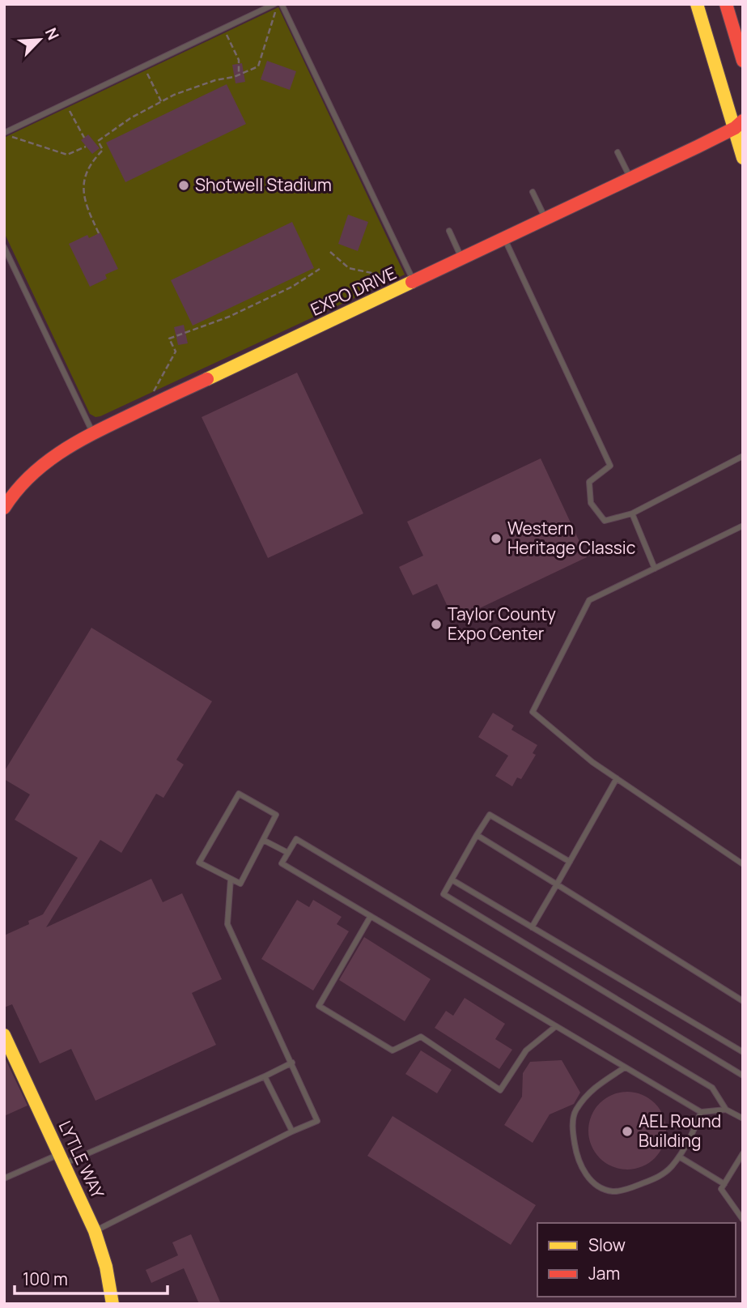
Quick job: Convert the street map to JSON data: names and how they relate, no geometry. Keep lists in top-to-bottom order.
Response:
{
  "streets": {
    "street": ["EXPO DRIVE", "LYTLE WAY"]
  },
  "places": [
    "Shotwell Stadium",
    "Western Heritage Classic",
    "Taylor County Expo Center",
    "AEL Round Building"
  ],
  "legend": ["Slow", "Jam"],
  "scale_bar": "100 m",
  "north": "top right"
}
